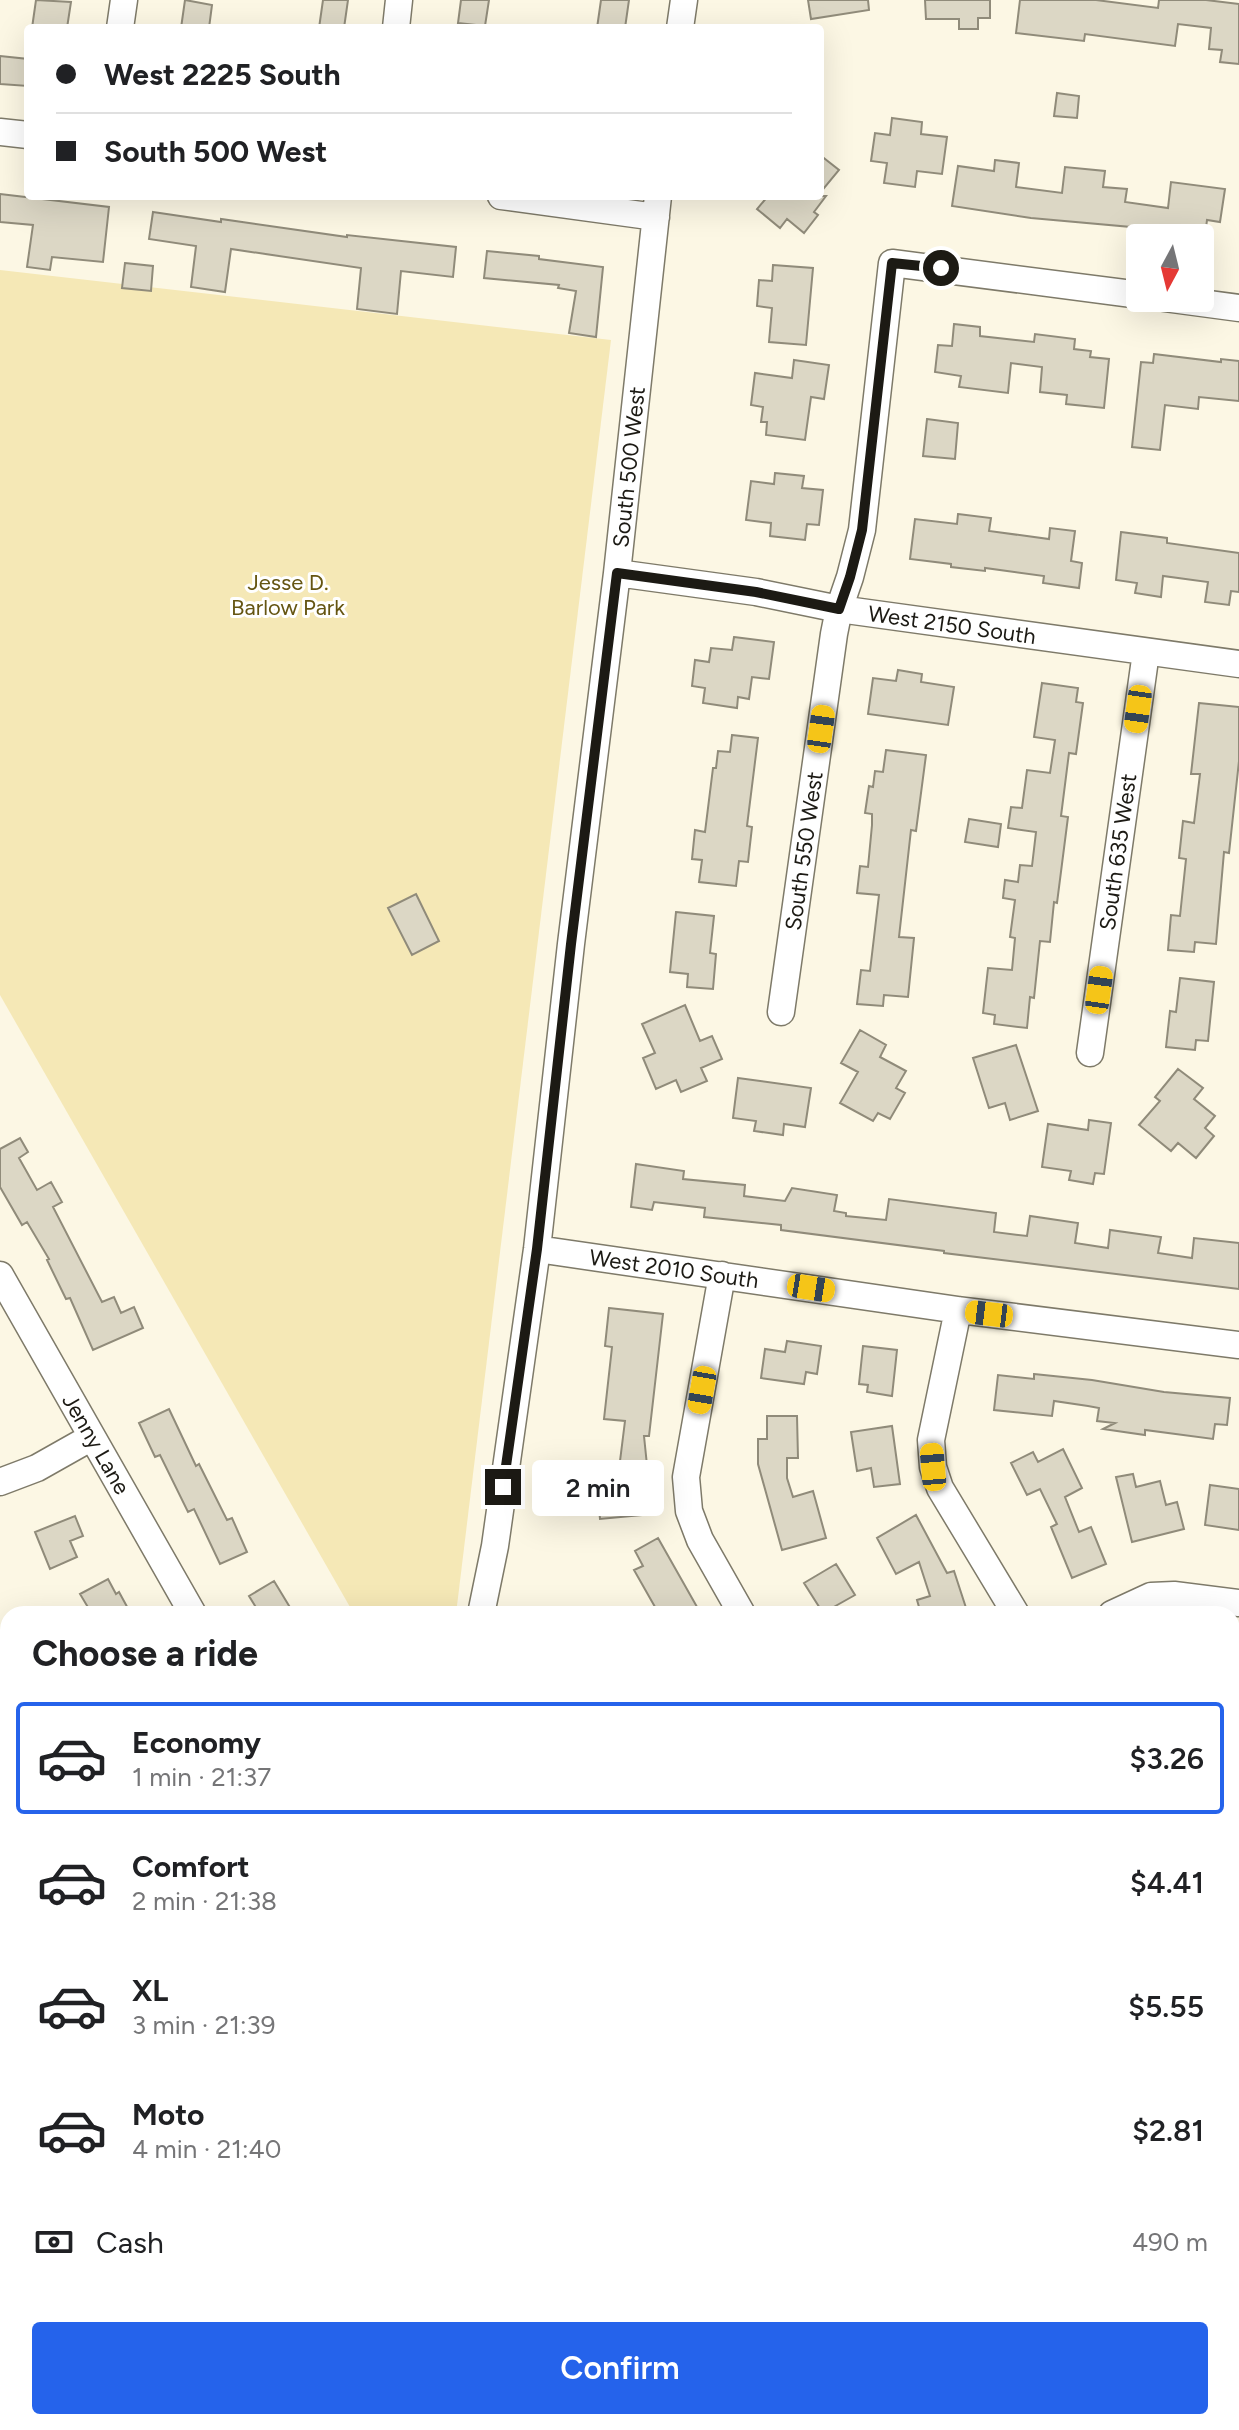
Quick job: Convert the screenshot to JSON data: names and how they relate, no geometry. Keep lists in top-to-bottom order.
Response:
{
  "streets": {
    "street": [
      "South 500 West",
      "West 2150 South",
      "South 550 West",
      "South 635 West",
      "West 2010 South",
      "Jenny Lane"
    ]
  },
  "crossings": [
    ["South 500 West", "West 2150 South"],
    ["South 500 West", "West 2010 South"],
    ["West 2150 South", "South 550 West"],
    ["West 2150 South", "South 635 West"]
  ],
  "parks": ["Jesse D. Barlow Park"],
  "north": "bottom",
  "page": {
    "banner": ["West 2225 South", "South 500 West"],
    "bubble": "2 min",
    "heading": "Choose a ride",
    "list": [
      {
        "name": "Economy",
        "note": "1 min · 21:37",
        "value": "$3.26"
      },
      {
        "name": "Comfort",
        "note": "2 min · 21:38",
        "value": "$4.41"
      },
      {
        "name": "XL",
        "note": "3 min · 21:39",
        "value": "$5.55"
      },
      {
        "name": "Moto",
        "note": "4 min · 21:40",
        "value": "$2.81"
      }
    ],
    "pay": ["Cash", "490 m"],
    "buttons": "Confirm"
  }
}
